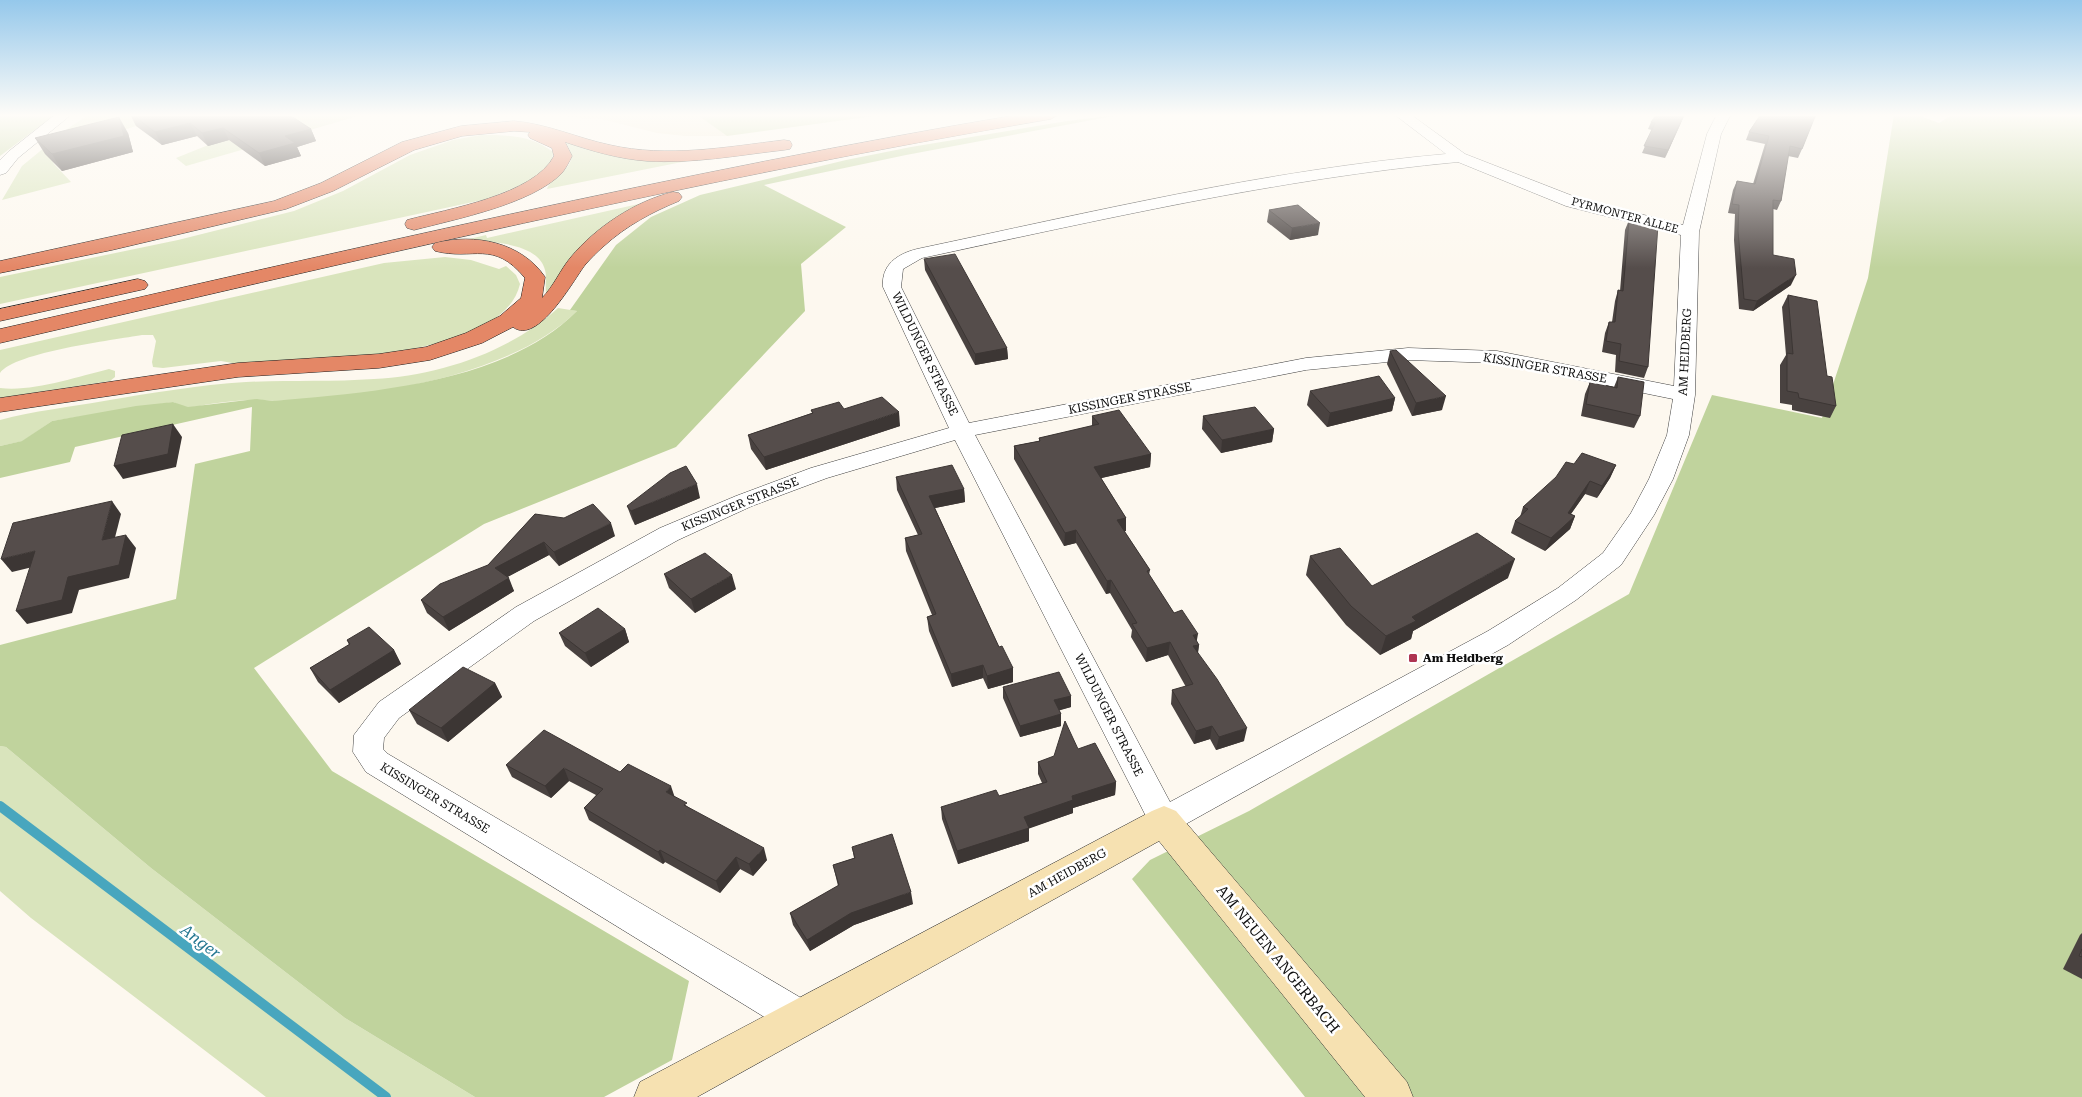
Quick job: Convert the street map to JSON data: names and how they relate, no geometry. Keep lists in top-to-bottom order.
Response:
{
  "streets": {
    "street": [
      "PYRMONTER ALLEE",
      "AM HEIDBERG",
      "WILDUNGER STRASSE",
      "KISSINGER STRASSE",
      "AM NEUEN ANGERBACH"
    ]
  },
  "crossings": [
    ["PYRMONTER ALLEE", "AM HEIDBERG"],
    ["AM HEIDBERG", "WILDUNGER STRASSE"],
    ["AM HEIDBERG", "KISSINGER STRASSE"],
    ["AM HEIDBERG", "AM NEUEN ANGERBACH"],
    ["WILDUNGER STRASSE", "KISSINGER STRASSE"],
    ["WILDUNGER STRASSE", "AM NEUEN ANGERBACH"]
  ],
  "water": ["Anger"],
  "places": {
    "transit": ["Am Heidberg"]
  }
}
